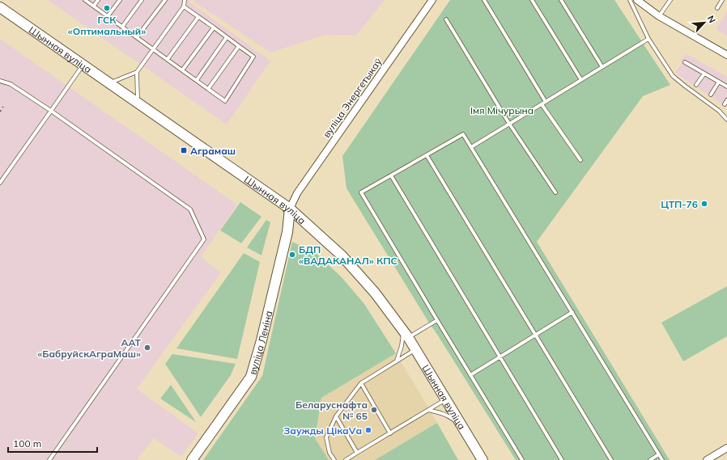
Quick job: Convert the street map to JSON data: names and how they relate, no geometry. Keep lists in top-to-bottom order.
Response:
{
  "streets": {
    "main road": ["Шынная вуліца", "вуліца Леніна"],
    "street": ["вуліца Энергетыкаў"]
  },
  "crossings": [
    ["Шынная вуліца", "вуліца Энергетыкаў"],
    ["Шынная вуліца", "вуліца Леніна"],
    ["вуліца Энергетыкаў", "вуліца Леніна"]
  ],
  "parks": ["Імя Мічурына"],
  "places": {
    "other": [
      "ГСК «Оптимальный»",
      "ЦТП-76",
      "БДП «ВАДАКАНАЛ» КПС",
      "ААТ «БабруйскАграМаш»",
      "Беларуснафта № 65",
      "Заужды ЦікаVа"
    ],
    "transit": ["Аграмаш"]
  },
  "scale_bar": "100 m",
  "north": "top right"
}
